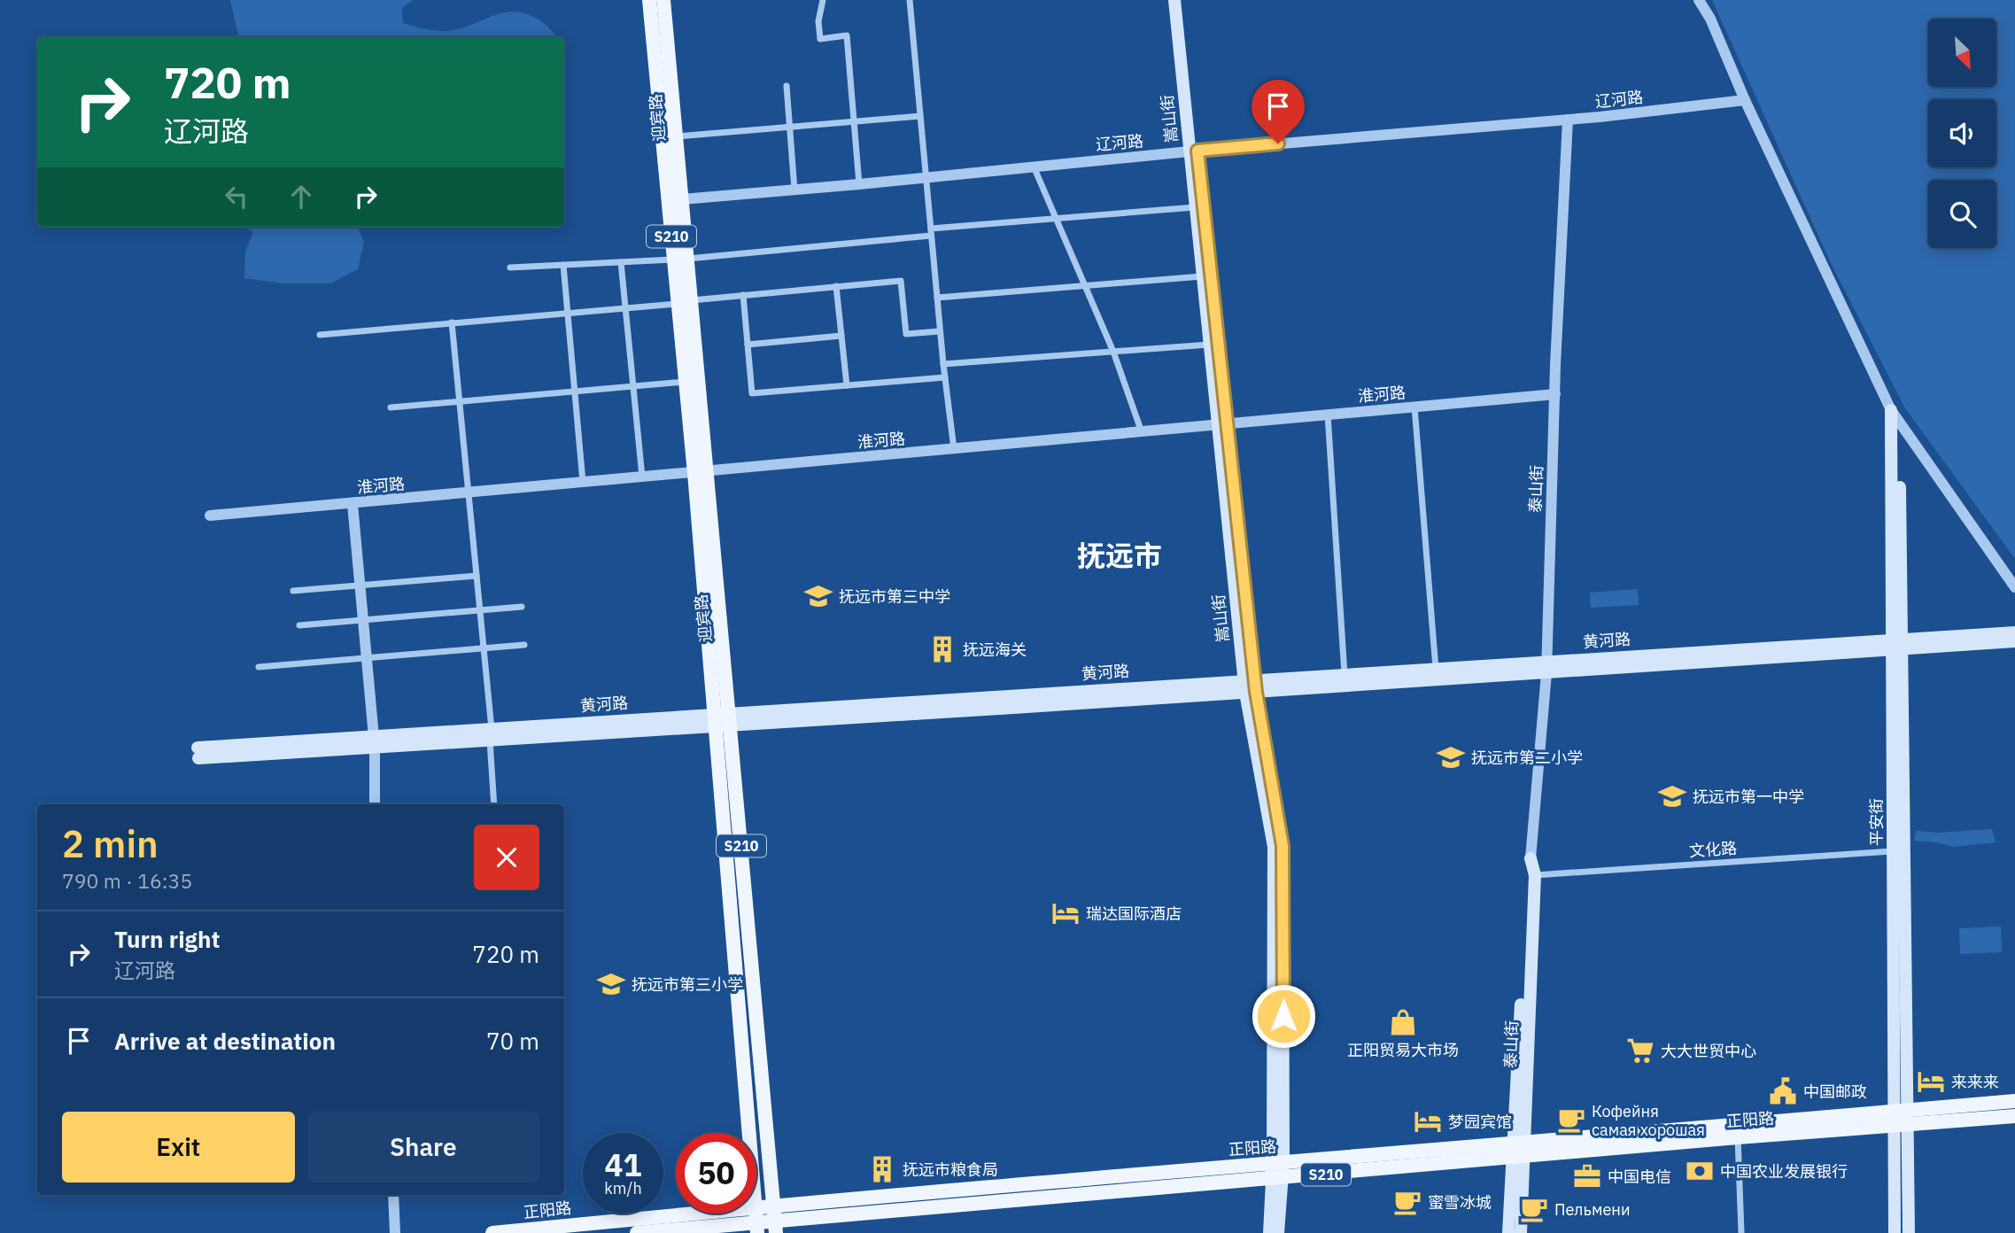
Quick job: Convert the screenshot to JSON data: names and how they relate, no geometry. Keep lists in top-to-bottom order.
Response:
{
  "streets": {
    "main road": [
      "迎宾路",
      "嵩山街",
      "S210",
      "泰山街",
      "黄河路",
      "平安街",
      "正阳路"
    ],
    "street": ["辽河路", "淮河路", "文化路"]
  },
  "crossings": [
    ["辽河路", "迎宾路"],
    ["辽河路", "嵩山街"],
    ["辽河路", "泰山街"],
    ["迎宾路", "淮河路"],
    ["迎宾路", "黄河路"],
    ["迎宾路", "正阳路"],
    ["嵩山街", "淮河路"],
    ["嵩山街", "黄河路"],
    ["嵩山街", "正阳路"],
    ["淮河路", "泰山街"],
    ["泰山街", "黄河路"],
    ["泰山街", "文化路"],
    ["泰山街", "正阳路"],
    ["黄河路", "平安街"],
    ["平安街", "文化路"],
    ["平安街", "正阳路"]
  ],
  "districts": ["抚远市"],
  "places": {
    "school or university": [
      "抚远市第三中学",
      "抚远市第二小学",
      "抚远市第一中学",
      "抚远市第三小学"
    ],
    "building": ["抚远海关", "抚远市粮食局"],
    "hotel": ["瑞达国际酒店", "来来来", "梦园宾馆"],
    "shop": ["正阳贸易大市场"],
    "supermarket": ["大大世贸中心"],
    "public building": ["中国邮政"],
    "cafe": ["Кофейня самая хорошая", "蜜雪冰城", "Пельмени"],
    "bank": ["中国农业发展银行"],
    "office": ["中国电信"]
  },
  "north": "bottom right",
  "page": {
    "turn": ["720 m", "辽河路"],
    "heading": ["2 min", "790 m · 16:35"],
    "list": [
      {
        "name": "Turn right",
        "note": "辽河路",
        "value": "720 m"
      },
      {
        "name": "Arrive at destination",
        "value": "70 m"
      }
    ],
    "buttons": ["Exit", "Share"],
    "speed": "41 km/h",
    "limit": "50"
  }
}
